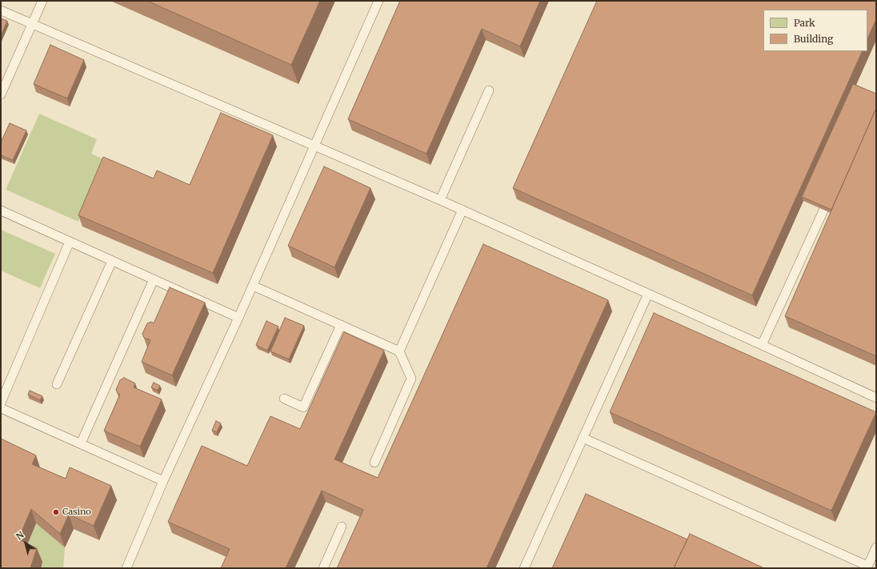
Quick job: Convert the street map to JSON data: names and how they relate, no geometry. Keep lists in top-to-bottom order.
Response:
{
  "places": ["Casino"],
  "legend": ["Park", "Building"],
  "north": "top left"
}
